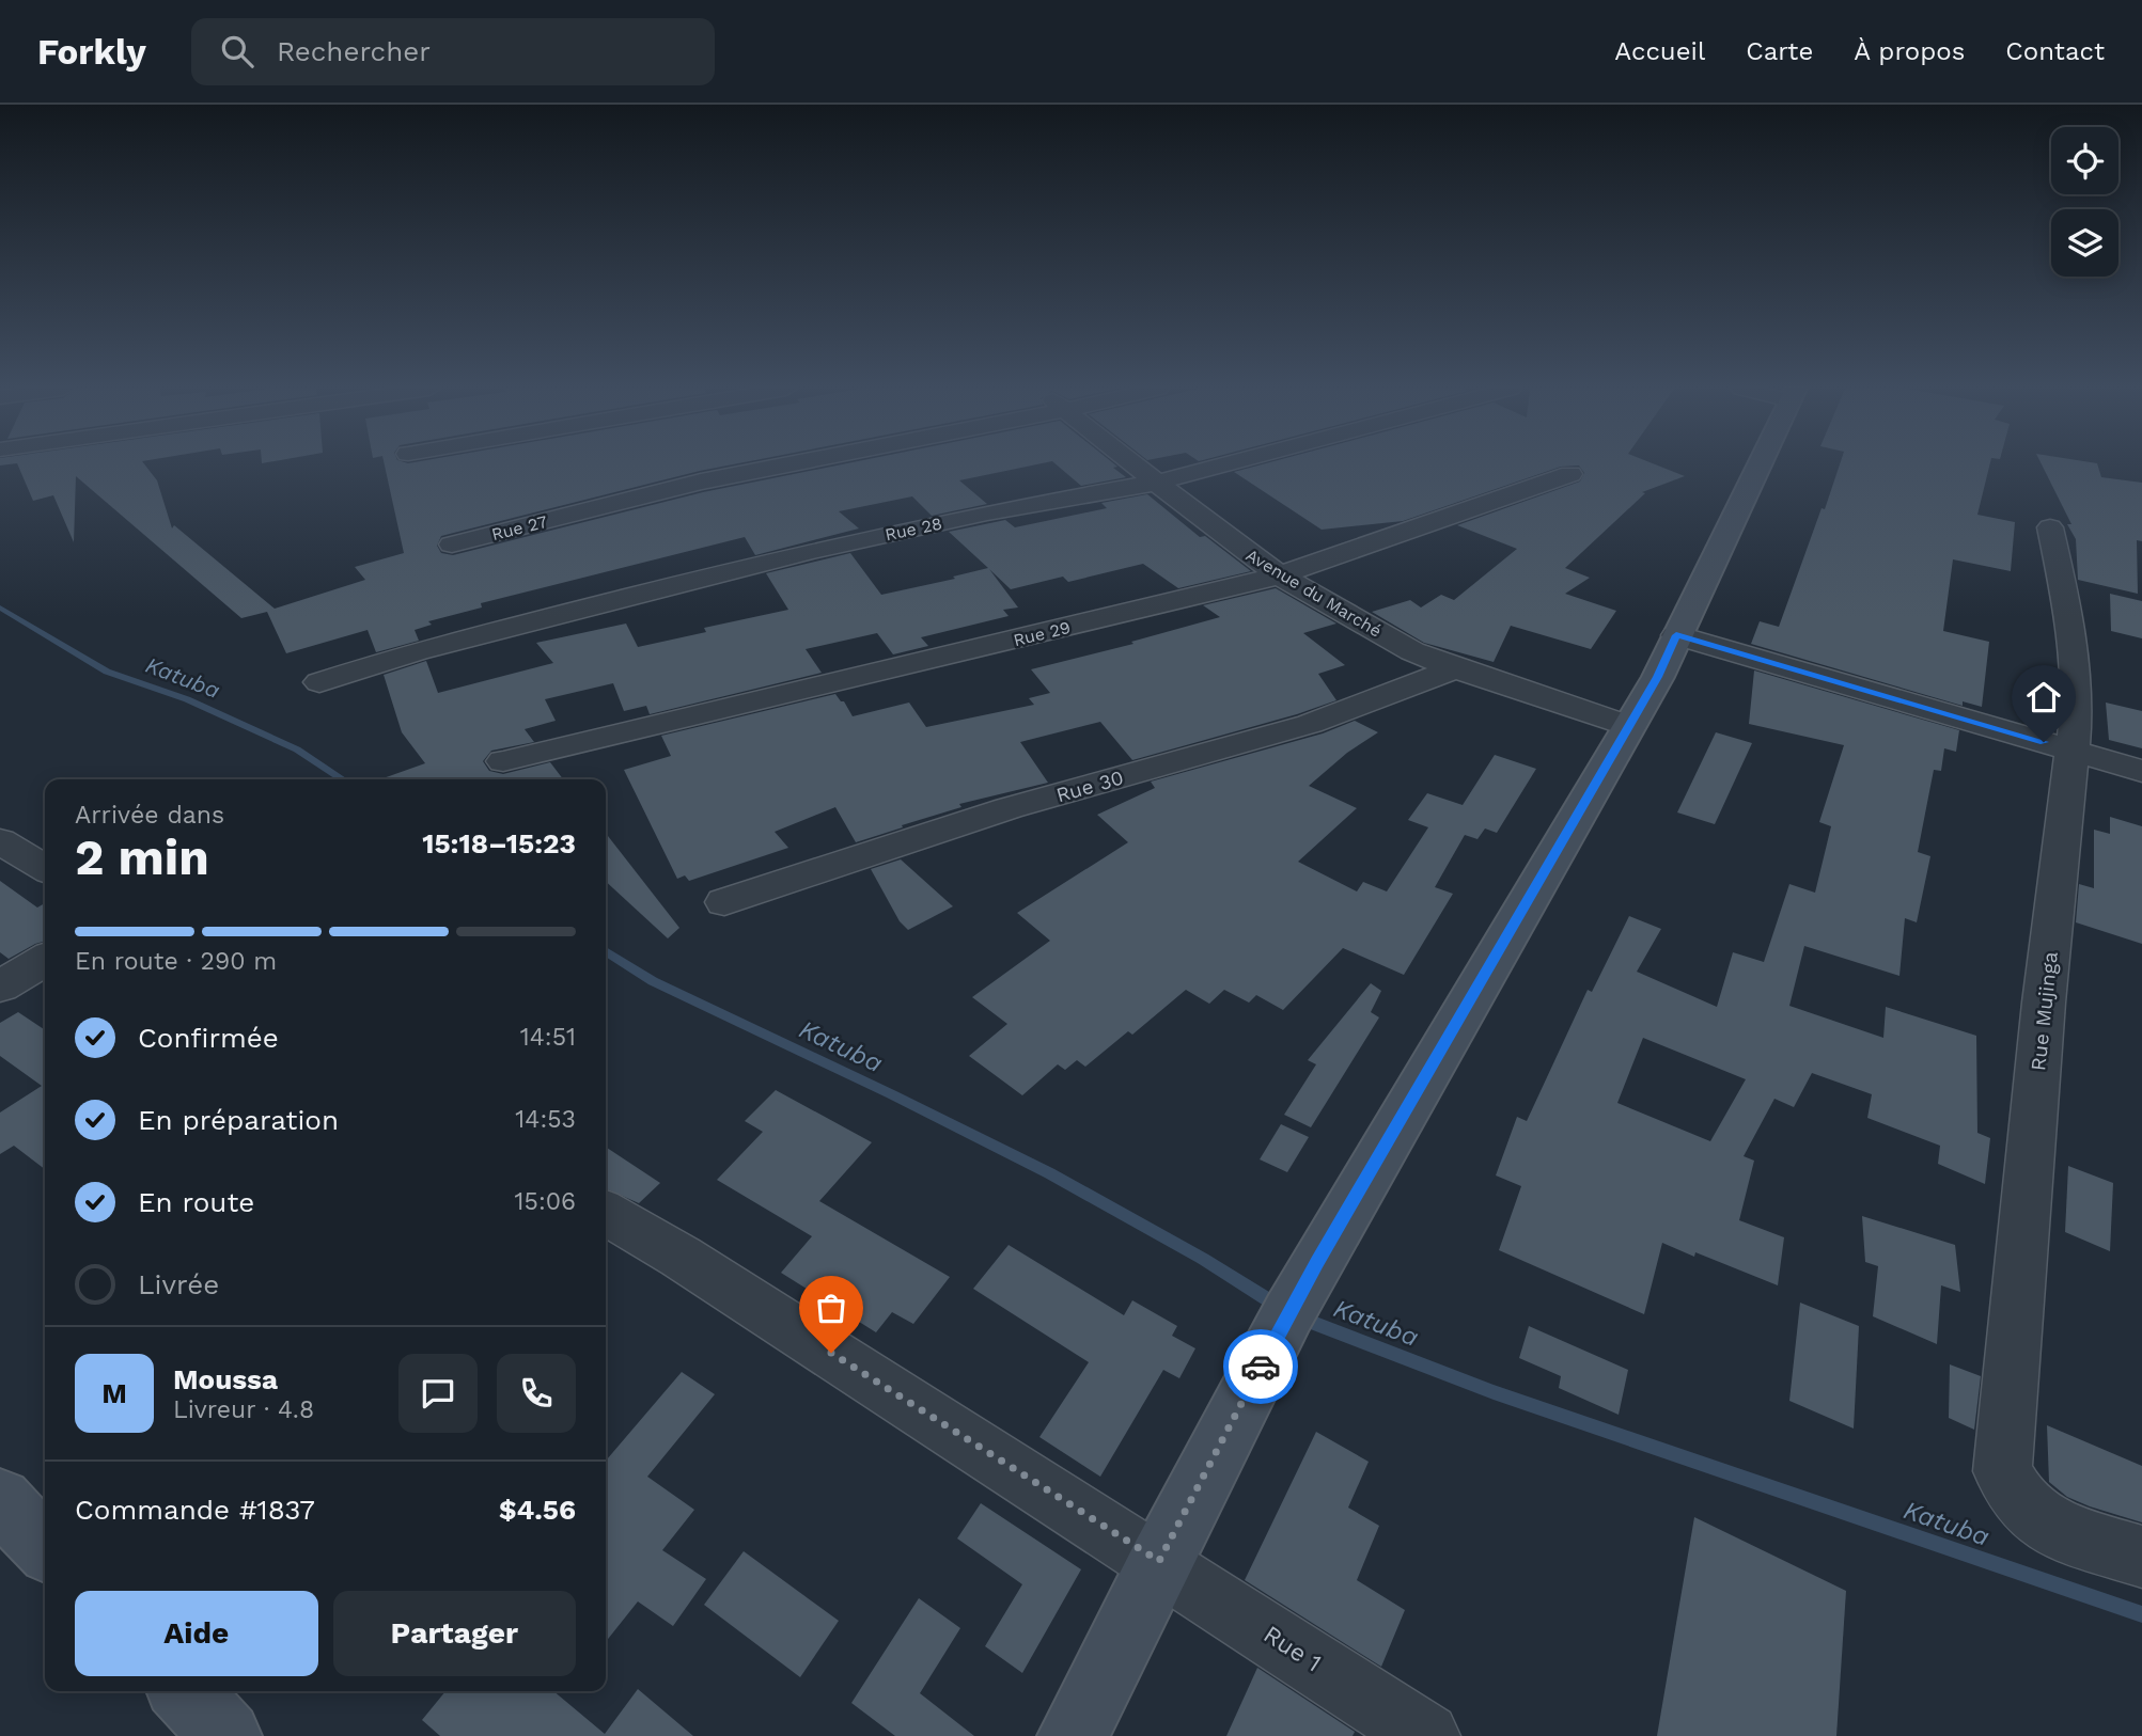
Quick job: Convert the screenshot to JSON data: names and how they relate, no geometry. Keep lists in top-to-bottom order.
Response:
{
  "streets": {
    "street": [
      "Rue 27",
      "Rue 28",
      "Avenue du Marché",
      "Rue 29",
      "Rue 30",
      "Rue Mujinga",
      "Rue 1"
    ]
  },
  "crossings": [
    ["Rue 28", "Avenue du Marché"],
    ["Avenue du Marché", "Rue 29"],
    ["Avenue du Marché", "Rue 30"]
  ],
  "water": ["Katuba"],
  "page": {
    "header": "Forkly",
    "search": "Rechercher",
    "nav": [
      "Accueil",
      "Carte",
      "À propos",
      "Contact"
    ],
    "heading": ["2 min", "Arrivée dans", "15:18–15:23"],
    "panel": [
      "Moussa",
      "Livreur · 4.8",
      "Commande #1837",
      "$4.56"
    ],
    "bar": "En route · 290 m",
    "list": [
      ["Confirmée", "14:51"],
      ["En préparation", "14:53"],
      ["En route", "15:06"],
      "Livrée"
    ],
    "round": "M",
    "buttons": ["Aide", "Partager"]
  }
}
